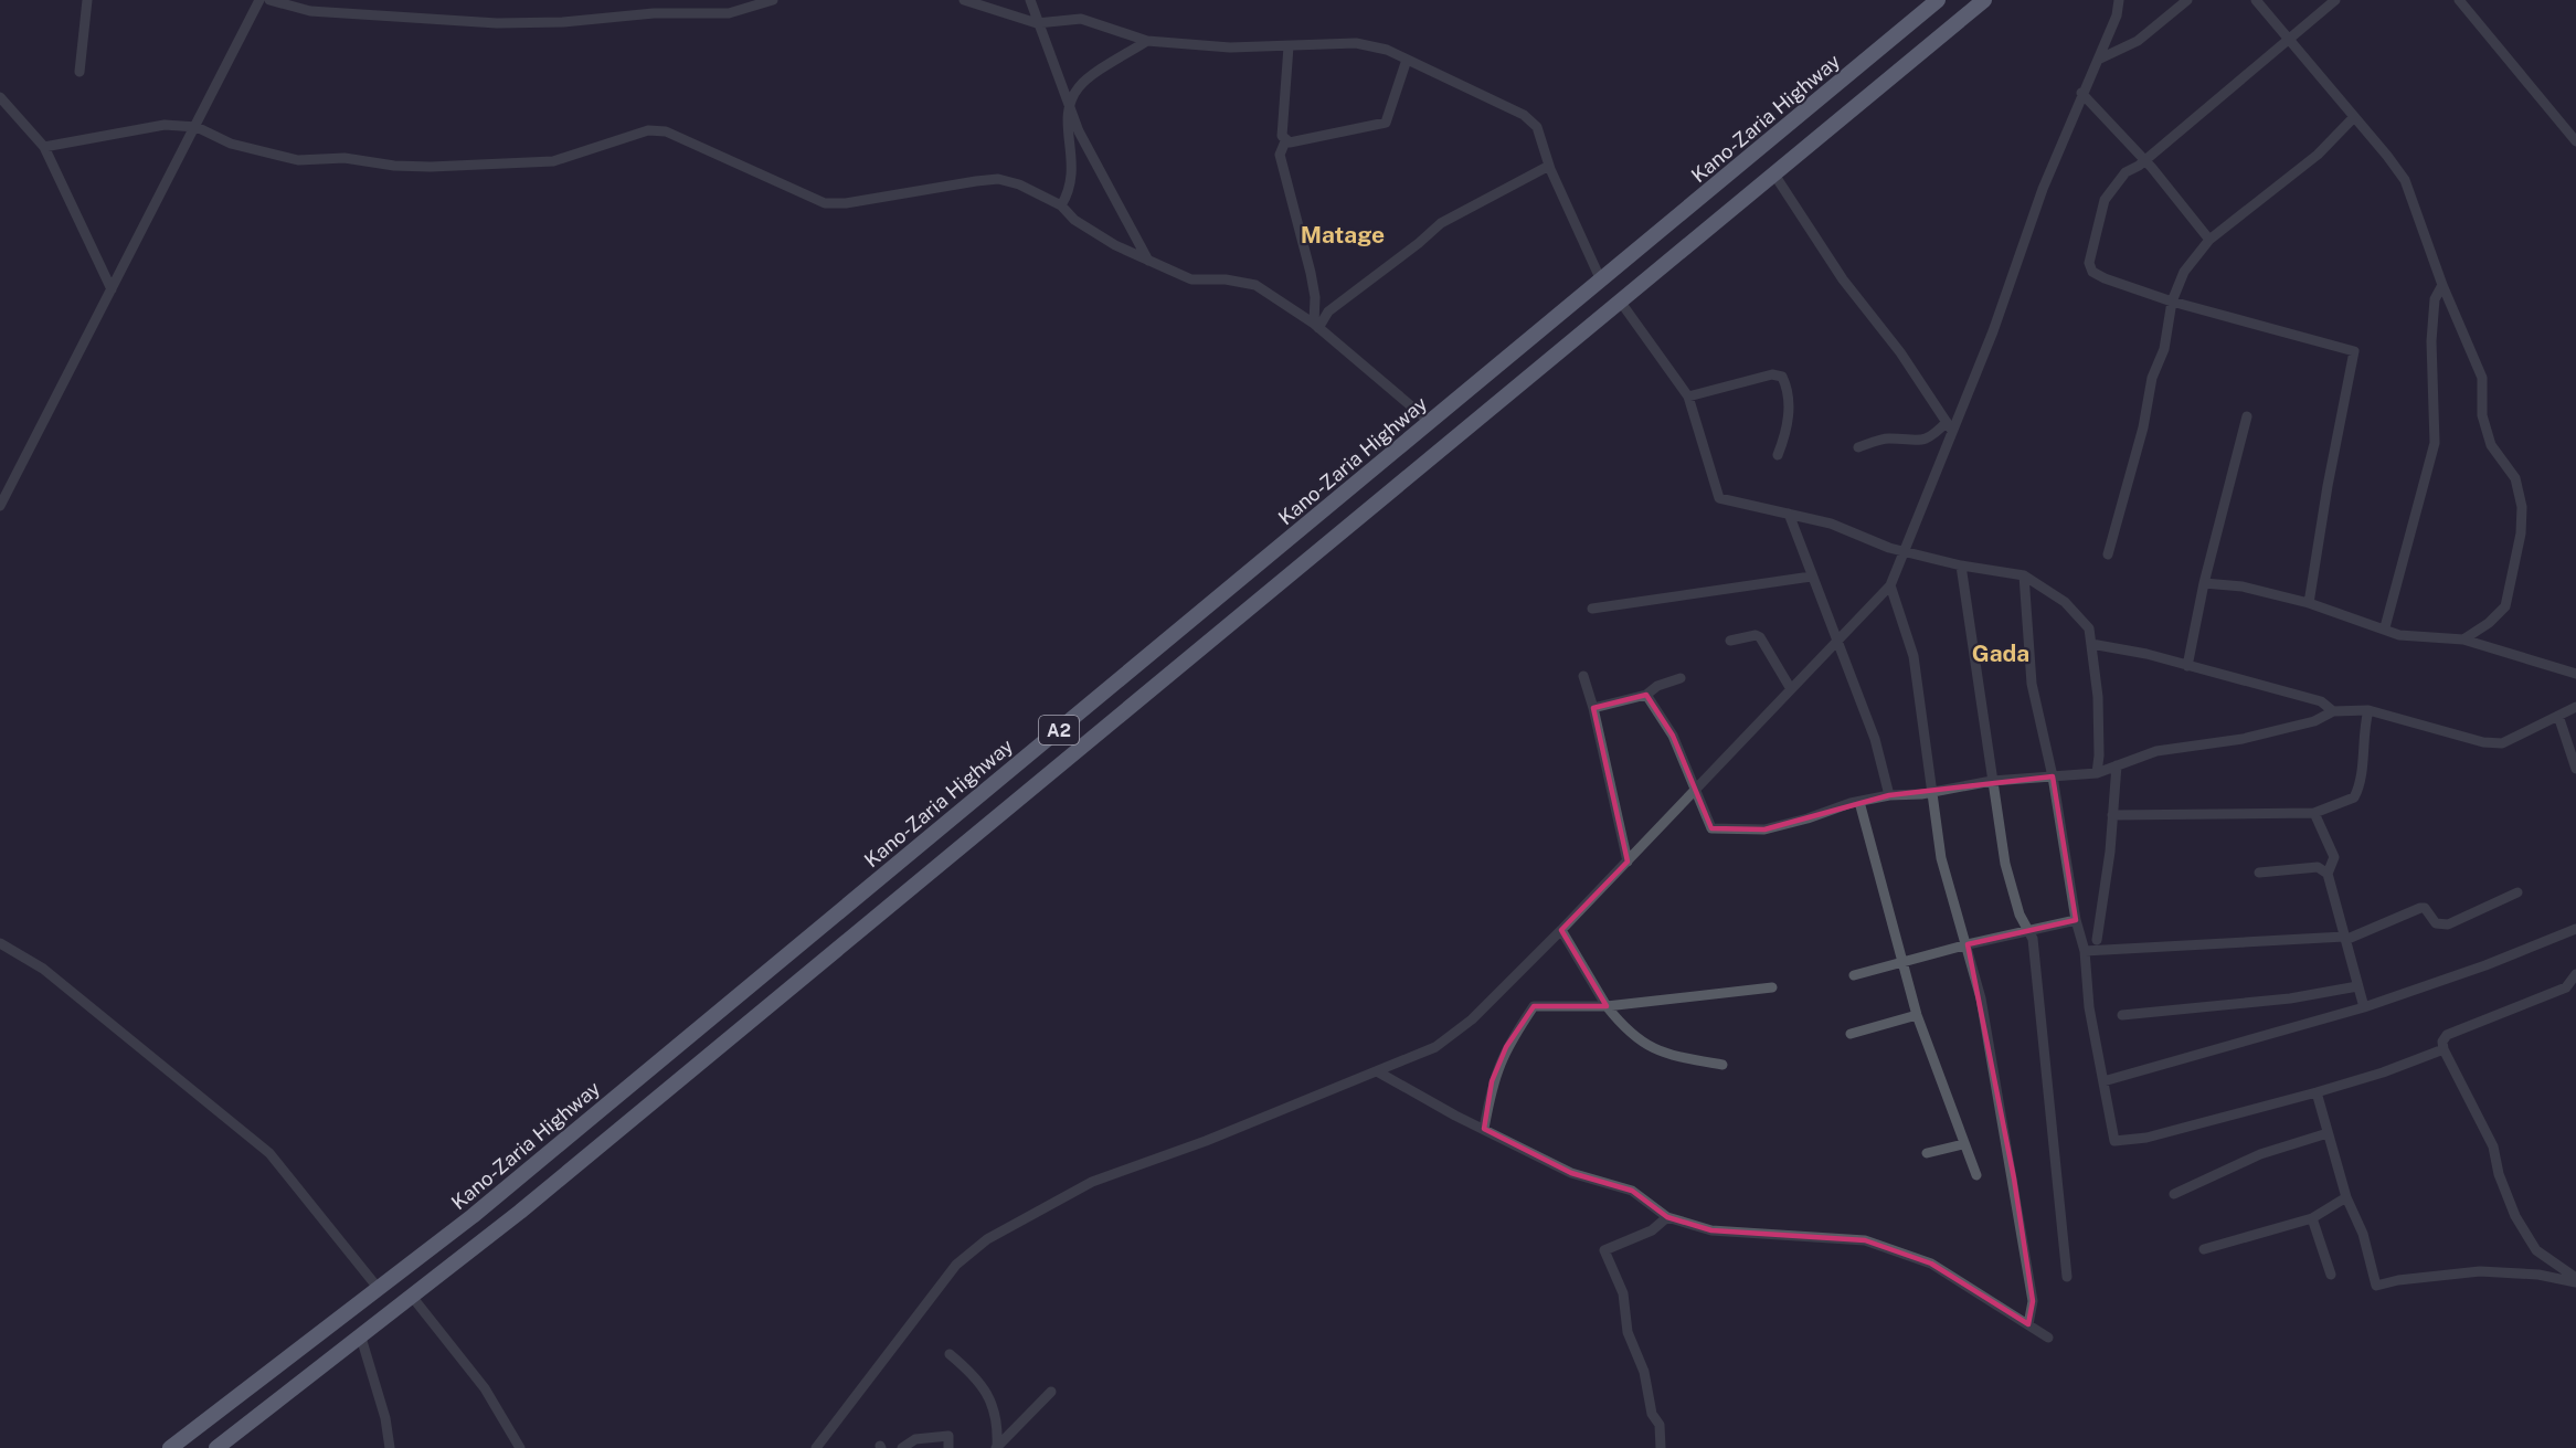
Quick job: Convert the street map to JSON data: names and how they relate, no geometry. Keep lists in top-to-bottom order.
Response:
{
  "streets": {
    "highway": ["Kano-Zaria Highway", "A2"]
  },
  "districts": ["Matage", "Gada"]
}
